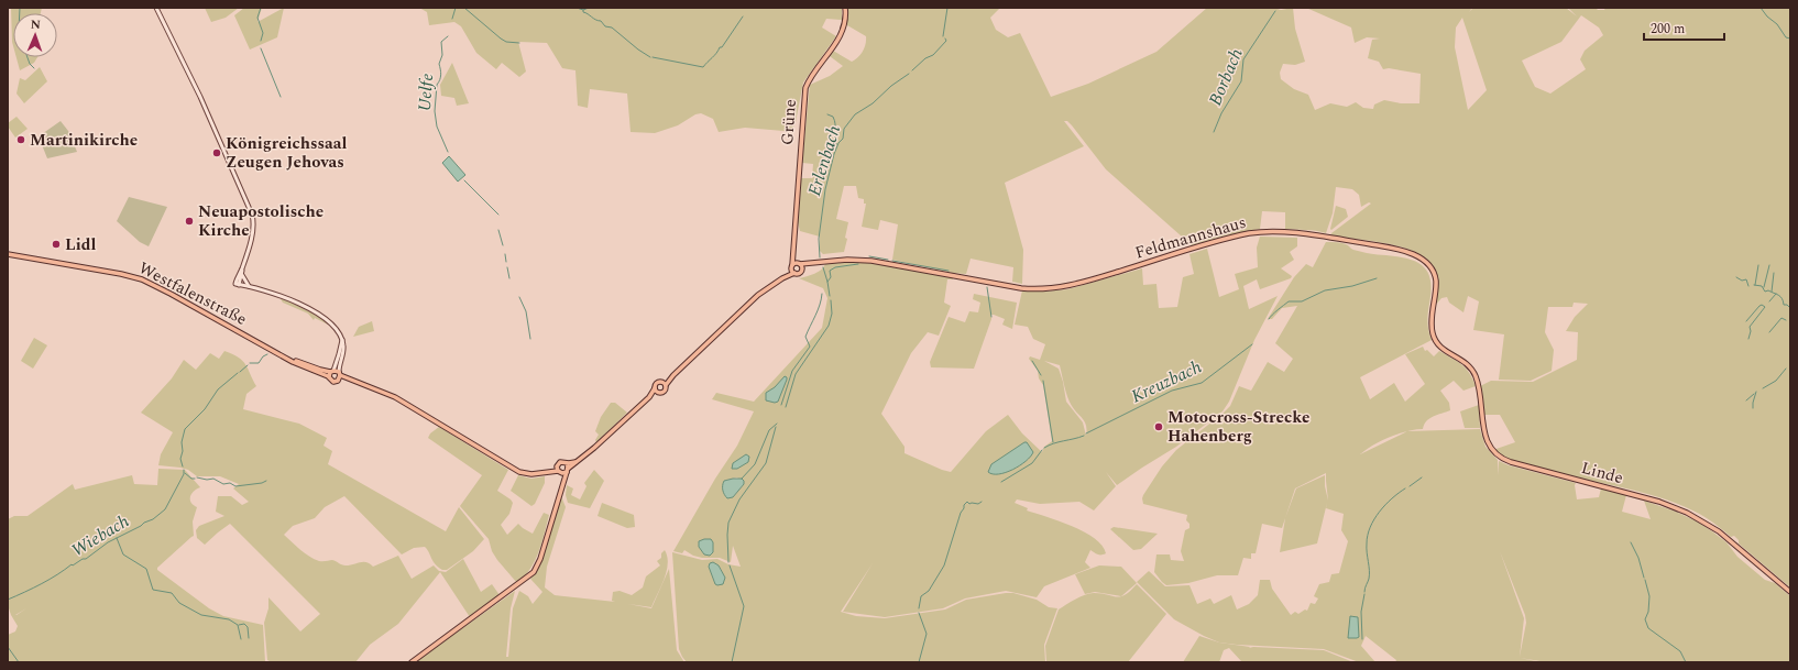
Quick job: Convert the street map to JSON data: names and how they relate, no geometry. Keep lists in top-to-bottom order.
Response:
{
  "streets": {
    "main road": [
      "Grüne",
      "Feldmannshaus",
      "Westfalenstraße",
      "Linde"
    ]
  },
  "crossings": [
    ["Grüne", "Feldmannshaus"],
    ["Feldmannshaus", "Linde"]
  ],
  "water": [
    "Borbach",
    "Uelfe",
    "Erlenbach",
    "Kreuzbach",
    "Wiebach"
  ],
  "places": [
    "Martinikirche",
    "Königreichssaal Zeugen Jehovas",
    "Neuapostolische Kirche",
    "Lidl",
    "Motocross-Strecke Hahenberg"
  ],
  "scale_bar": "200 m",
  "north": "top"
}
